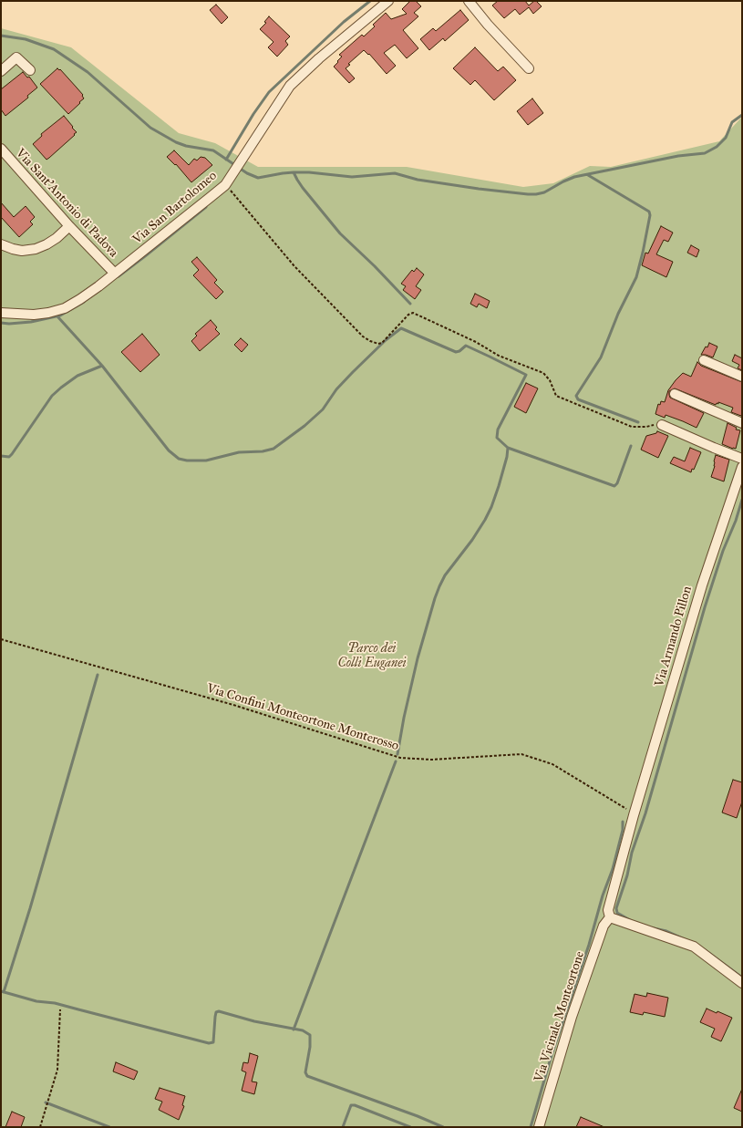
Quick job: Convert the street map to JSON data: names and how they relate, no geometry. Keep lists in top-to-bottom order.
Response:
{
  "streets": {
    "street": [
      "Via Sant'Antonio di Padova",
      "Via San Bartolomeo",
      "Via Armando Pillon",
      "Via Vicinale Monteortone"
    ],
    "path": ["Via Confini Monteortone Monterosso"]
  },
  "crossings": [
    ["Via Sant'Antonio di Padova", "Via San Bartolomeo"],
    ["Via Armando Pillon", "Via Confini Monteortone Monterosso"],
    ["Via Armando Pillon", "Via Vicinale Monteortone"]
  ],
  "parks": ["Parco dei Colli Euganei"]
}
